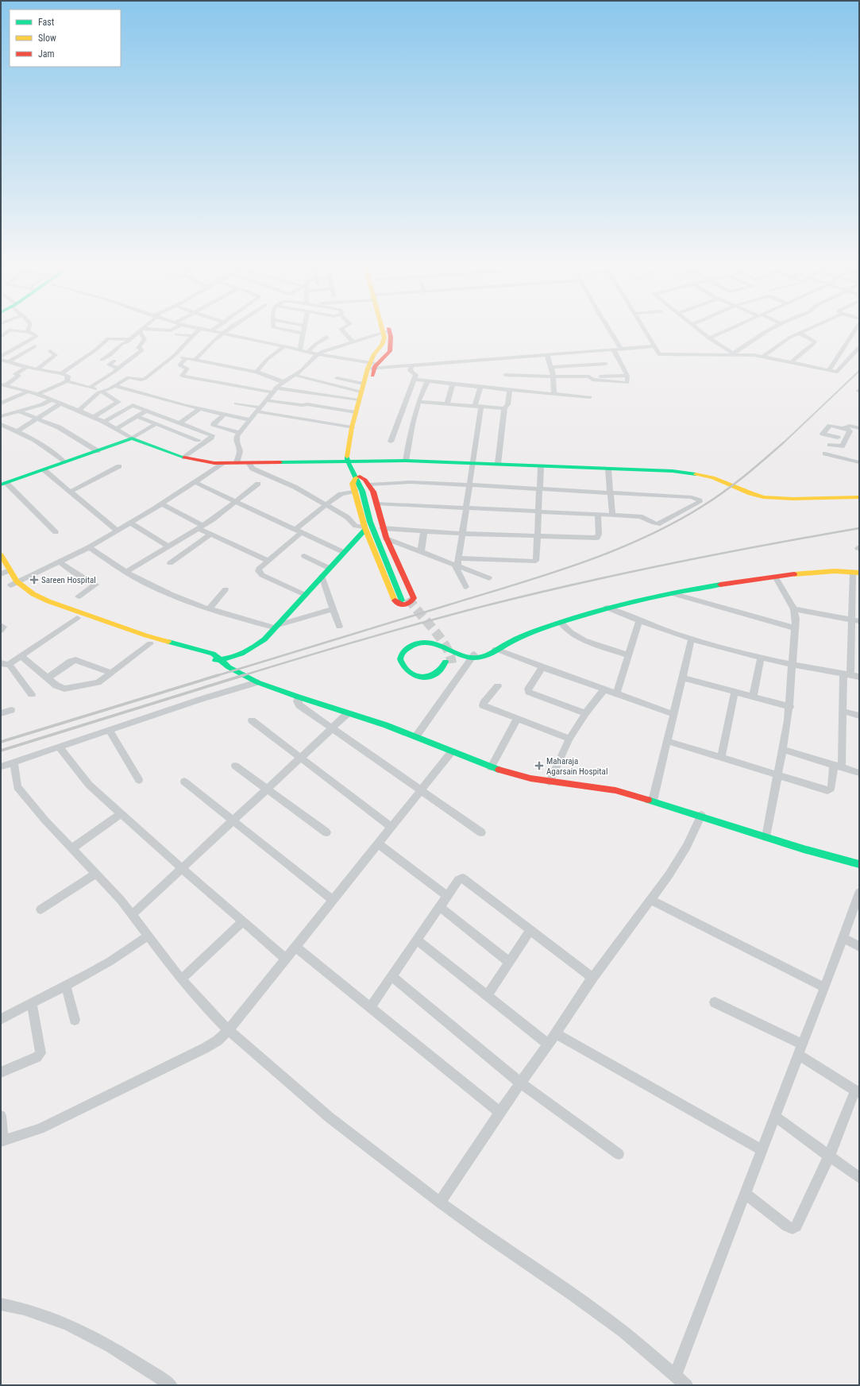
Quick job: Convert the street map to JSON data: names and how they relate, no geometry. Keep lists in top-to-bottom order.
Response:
{
  "places": {
    "health": ["Sareen Hospital", "Maharaja Agarsain Hospital"]
  },
  "legend": ["Fast", "Slow", "Jam"]
}
